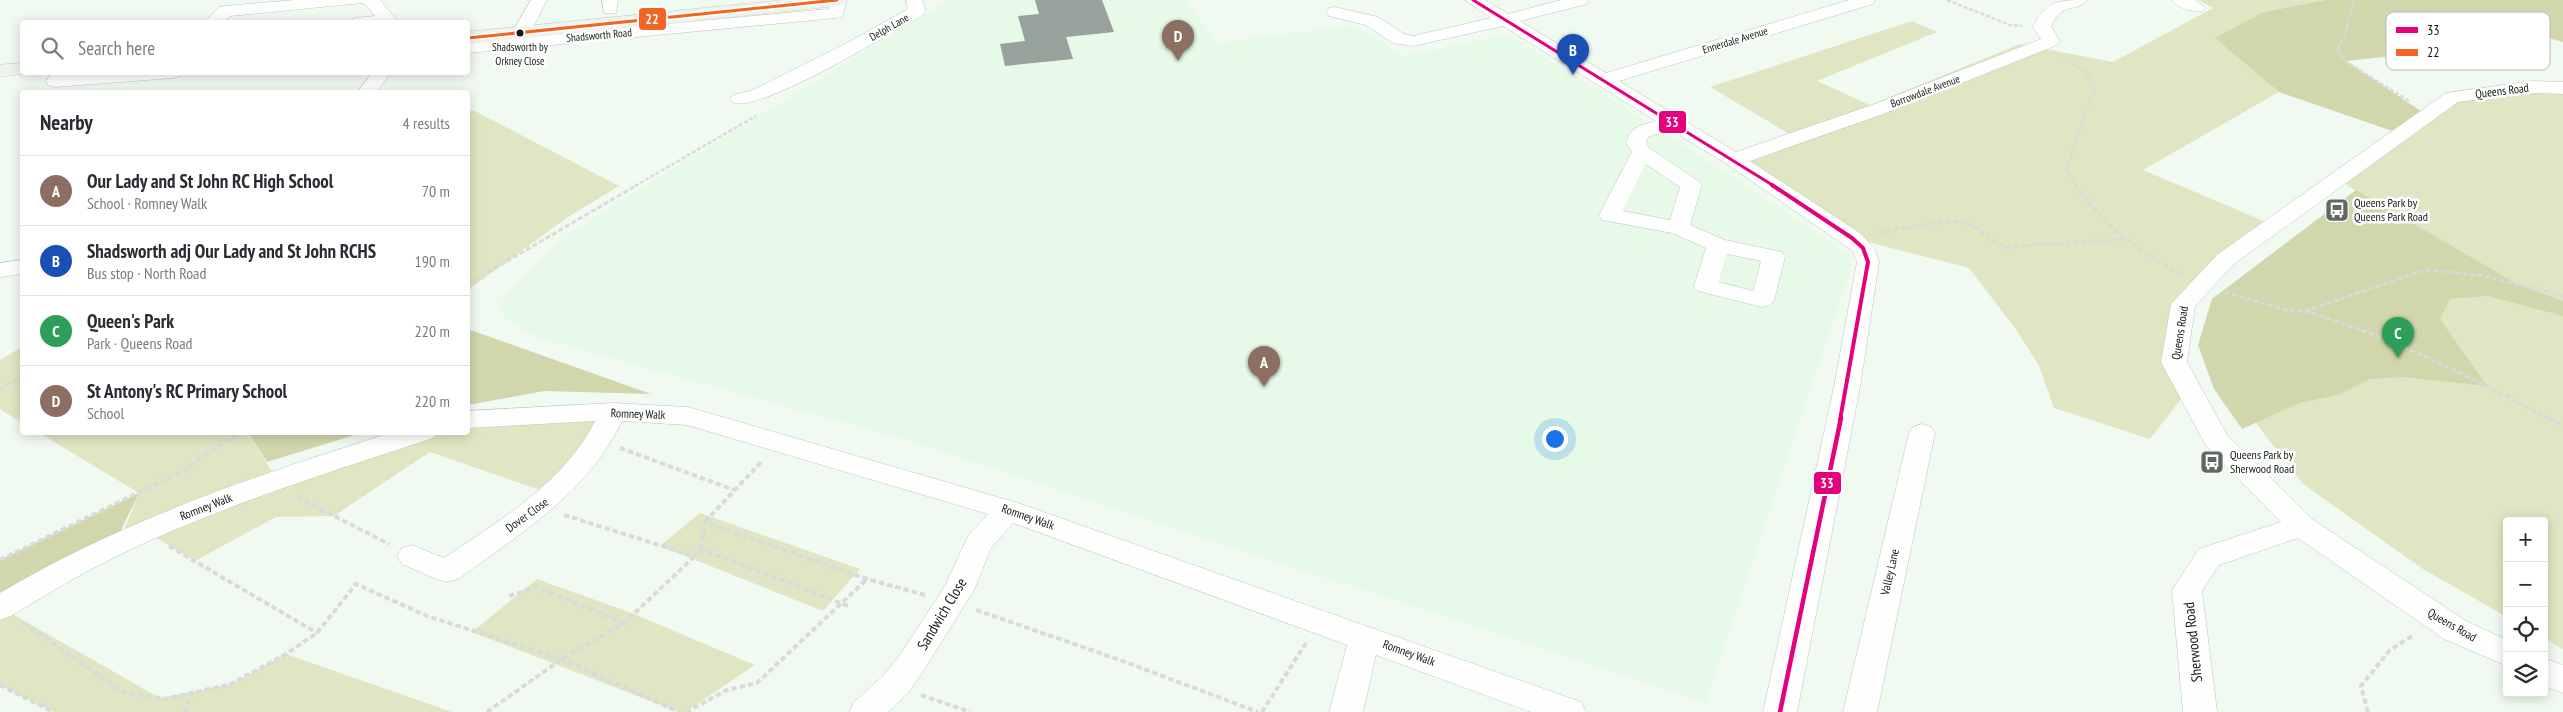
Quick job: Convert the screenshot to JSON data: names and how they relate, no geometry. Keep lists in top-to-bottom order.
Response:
{
  "streets": {
    "main road": ["Shadsworth Road"],
    "street": [
      "Delph Lane",
      "Ennerdale Avenue",
      "Borrowdale Avenue",
      "Queens Road",
      "Romney Walk",
      "Dover Close",
      "Valley Lane",
      "Sandwich Close",
      "Sherwood Road"
    ]
  },
  "crossings": [
    ["Queens Road", "Sherwood Road"],
    ["Romney Walk", "Dover Close"],
    ["Romney Walk", "Sandwich Close"]
  ],
  "places": {
    "other": ["Shadsworth by Orkney Close"],
    "bus stop": ["Queens Park by Queens Park Road", "Queens Park by Sherwood Road"]
  },
  "lines": ["transit line 33", "transit line 22"],
  "legend": ["33", "22"],
  "page": {
    "pins": [
      "D",
      "B",
      "C",
      "A"
    ],
    "search": "Search here",
    "heading": ["Nearby", "4 results"],
    "list": [
      {
        "mark": "A",
        "name": "Our Lady and St John RC High School",
        "note": "School · Romney Walk",
        "value": "70 m"
      },
      {
        "mark": "B",
        "name": "Shadsworth adj Our Lady and St John RCHS",
        "note": "Bus stop · North Road",
        "value": "190 m"
      },
      {
        "mark": "C",
        "name": "Queen's Park",
        "note": "Park · Queens Road",
        "value": "220 m"
      },
      {
        "mark": "D",
        "name": "St Antony's RC Primary School",
        "note": "School",
        "value": "220 m"
      }
    ],
    "map_buttons": ["+", "−"]
  }
}
